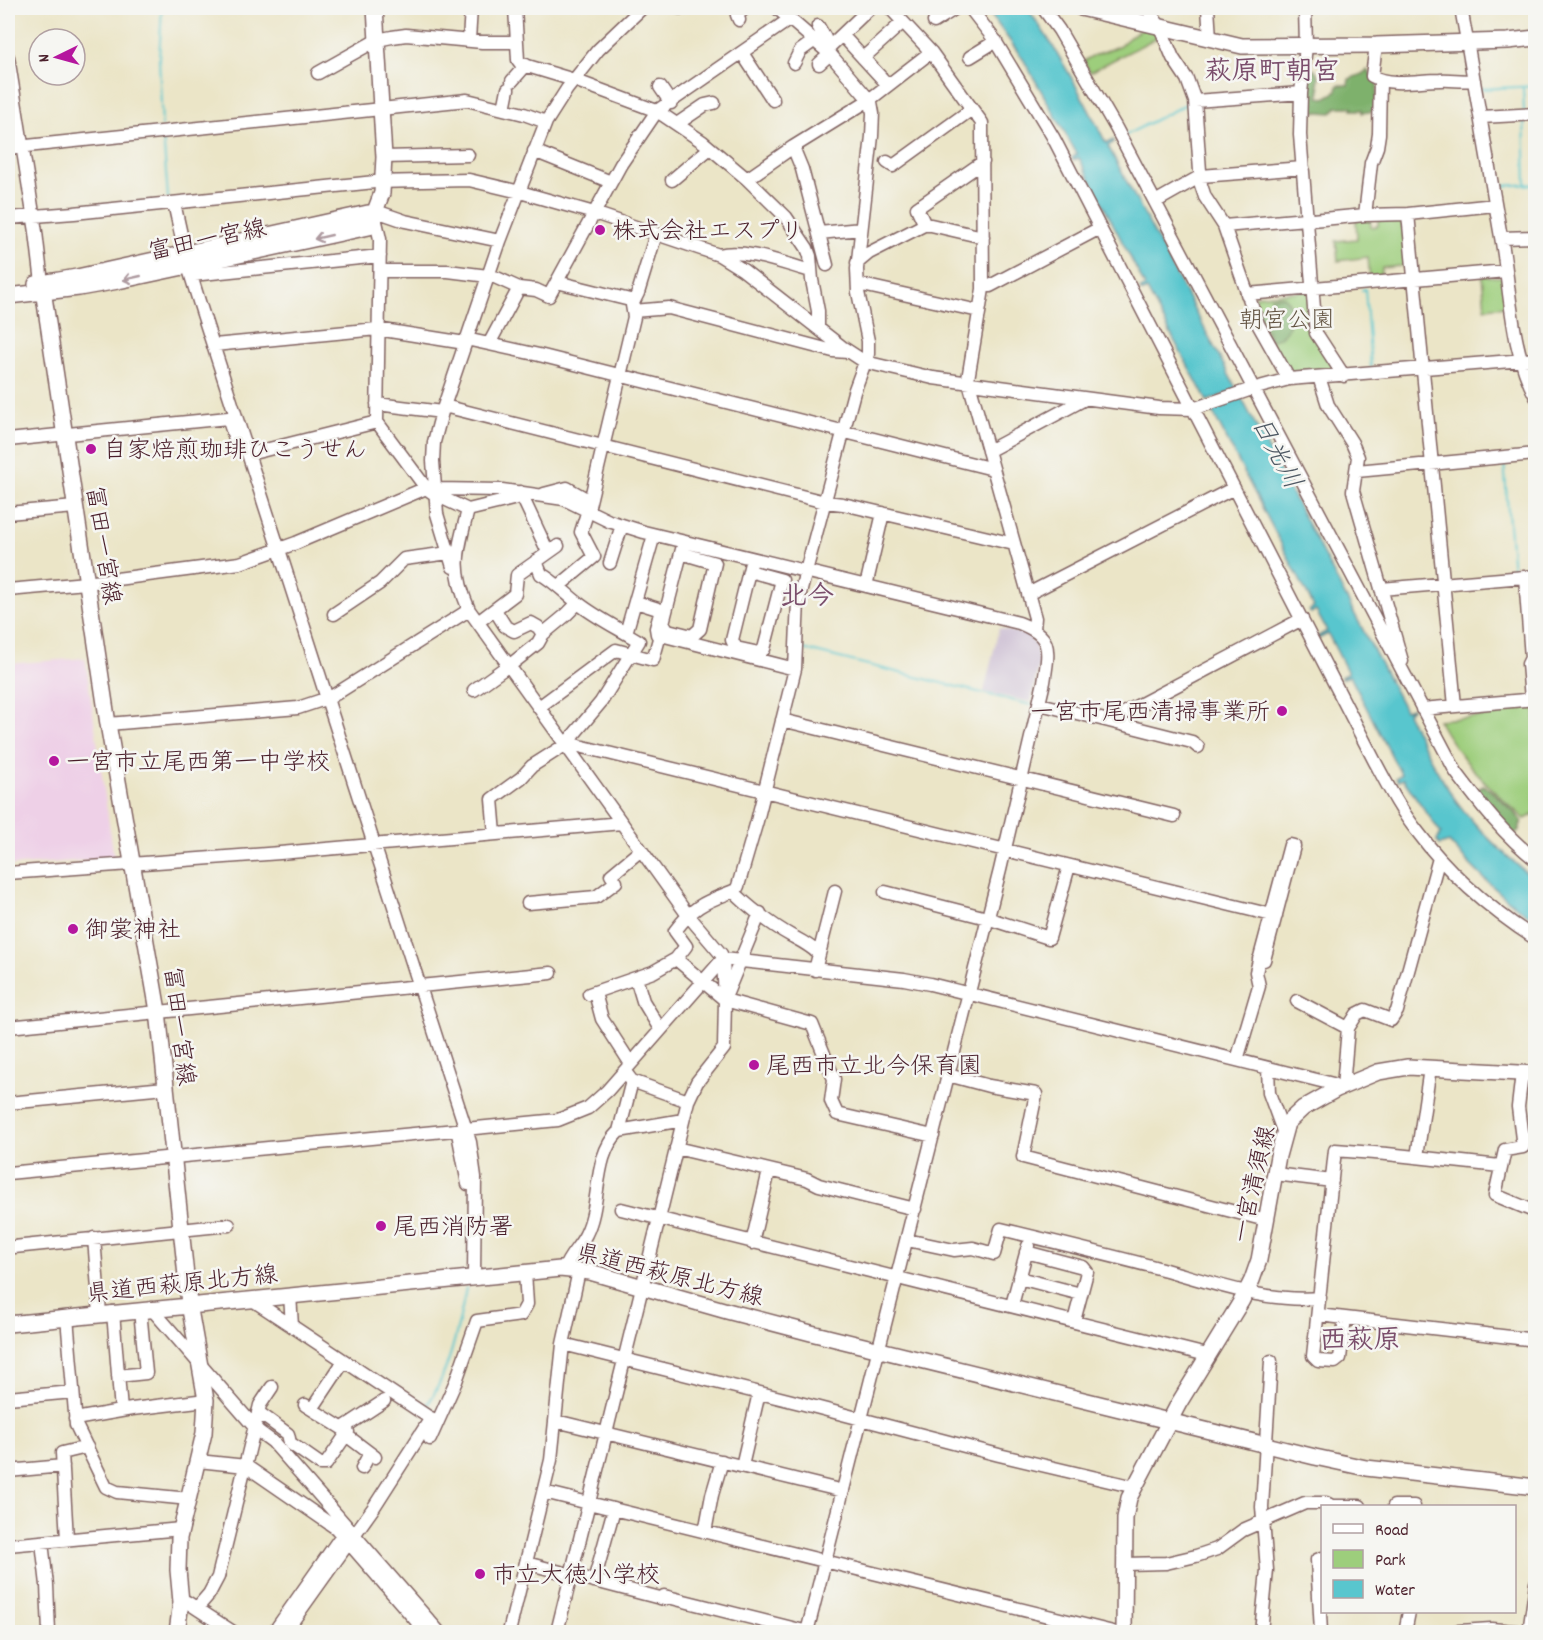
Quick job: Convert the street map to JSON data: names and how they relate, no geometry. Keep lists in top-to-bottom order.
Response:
{
  "streets": {
    "main road": [
      "富田一宮線",
      "冨田一宮線",
      "一宮清須線",
      "県道西萩原北方線"
    ]
  },
  "crossings": [
    ["富田一宮線", "冨田一宮線"],
    ["冨田一宮線", "県道西萩原北方線"],
    ["一宮清須線", "県道西萩原北方線"]
  ],
  "districts": ["萩原町朝宮", "北今", "西萩原"],
  "water": ["日光川"],
  "parks": ["朝宮公園"],
  "places": [
    "株式会社エスプリ",
    "自家焙煎珈琲ひこうせん",
    "一宮市尾西清掃事業所",
    "一宮市立尾西第一中学校",
    "御裳神社",
    "尾西市立北今保育園",
    "尾西消防署",
    "市立大徳小学校"
  ],
  "legend": ["Road", "Park", "Water"],
  "north": "left"
}
